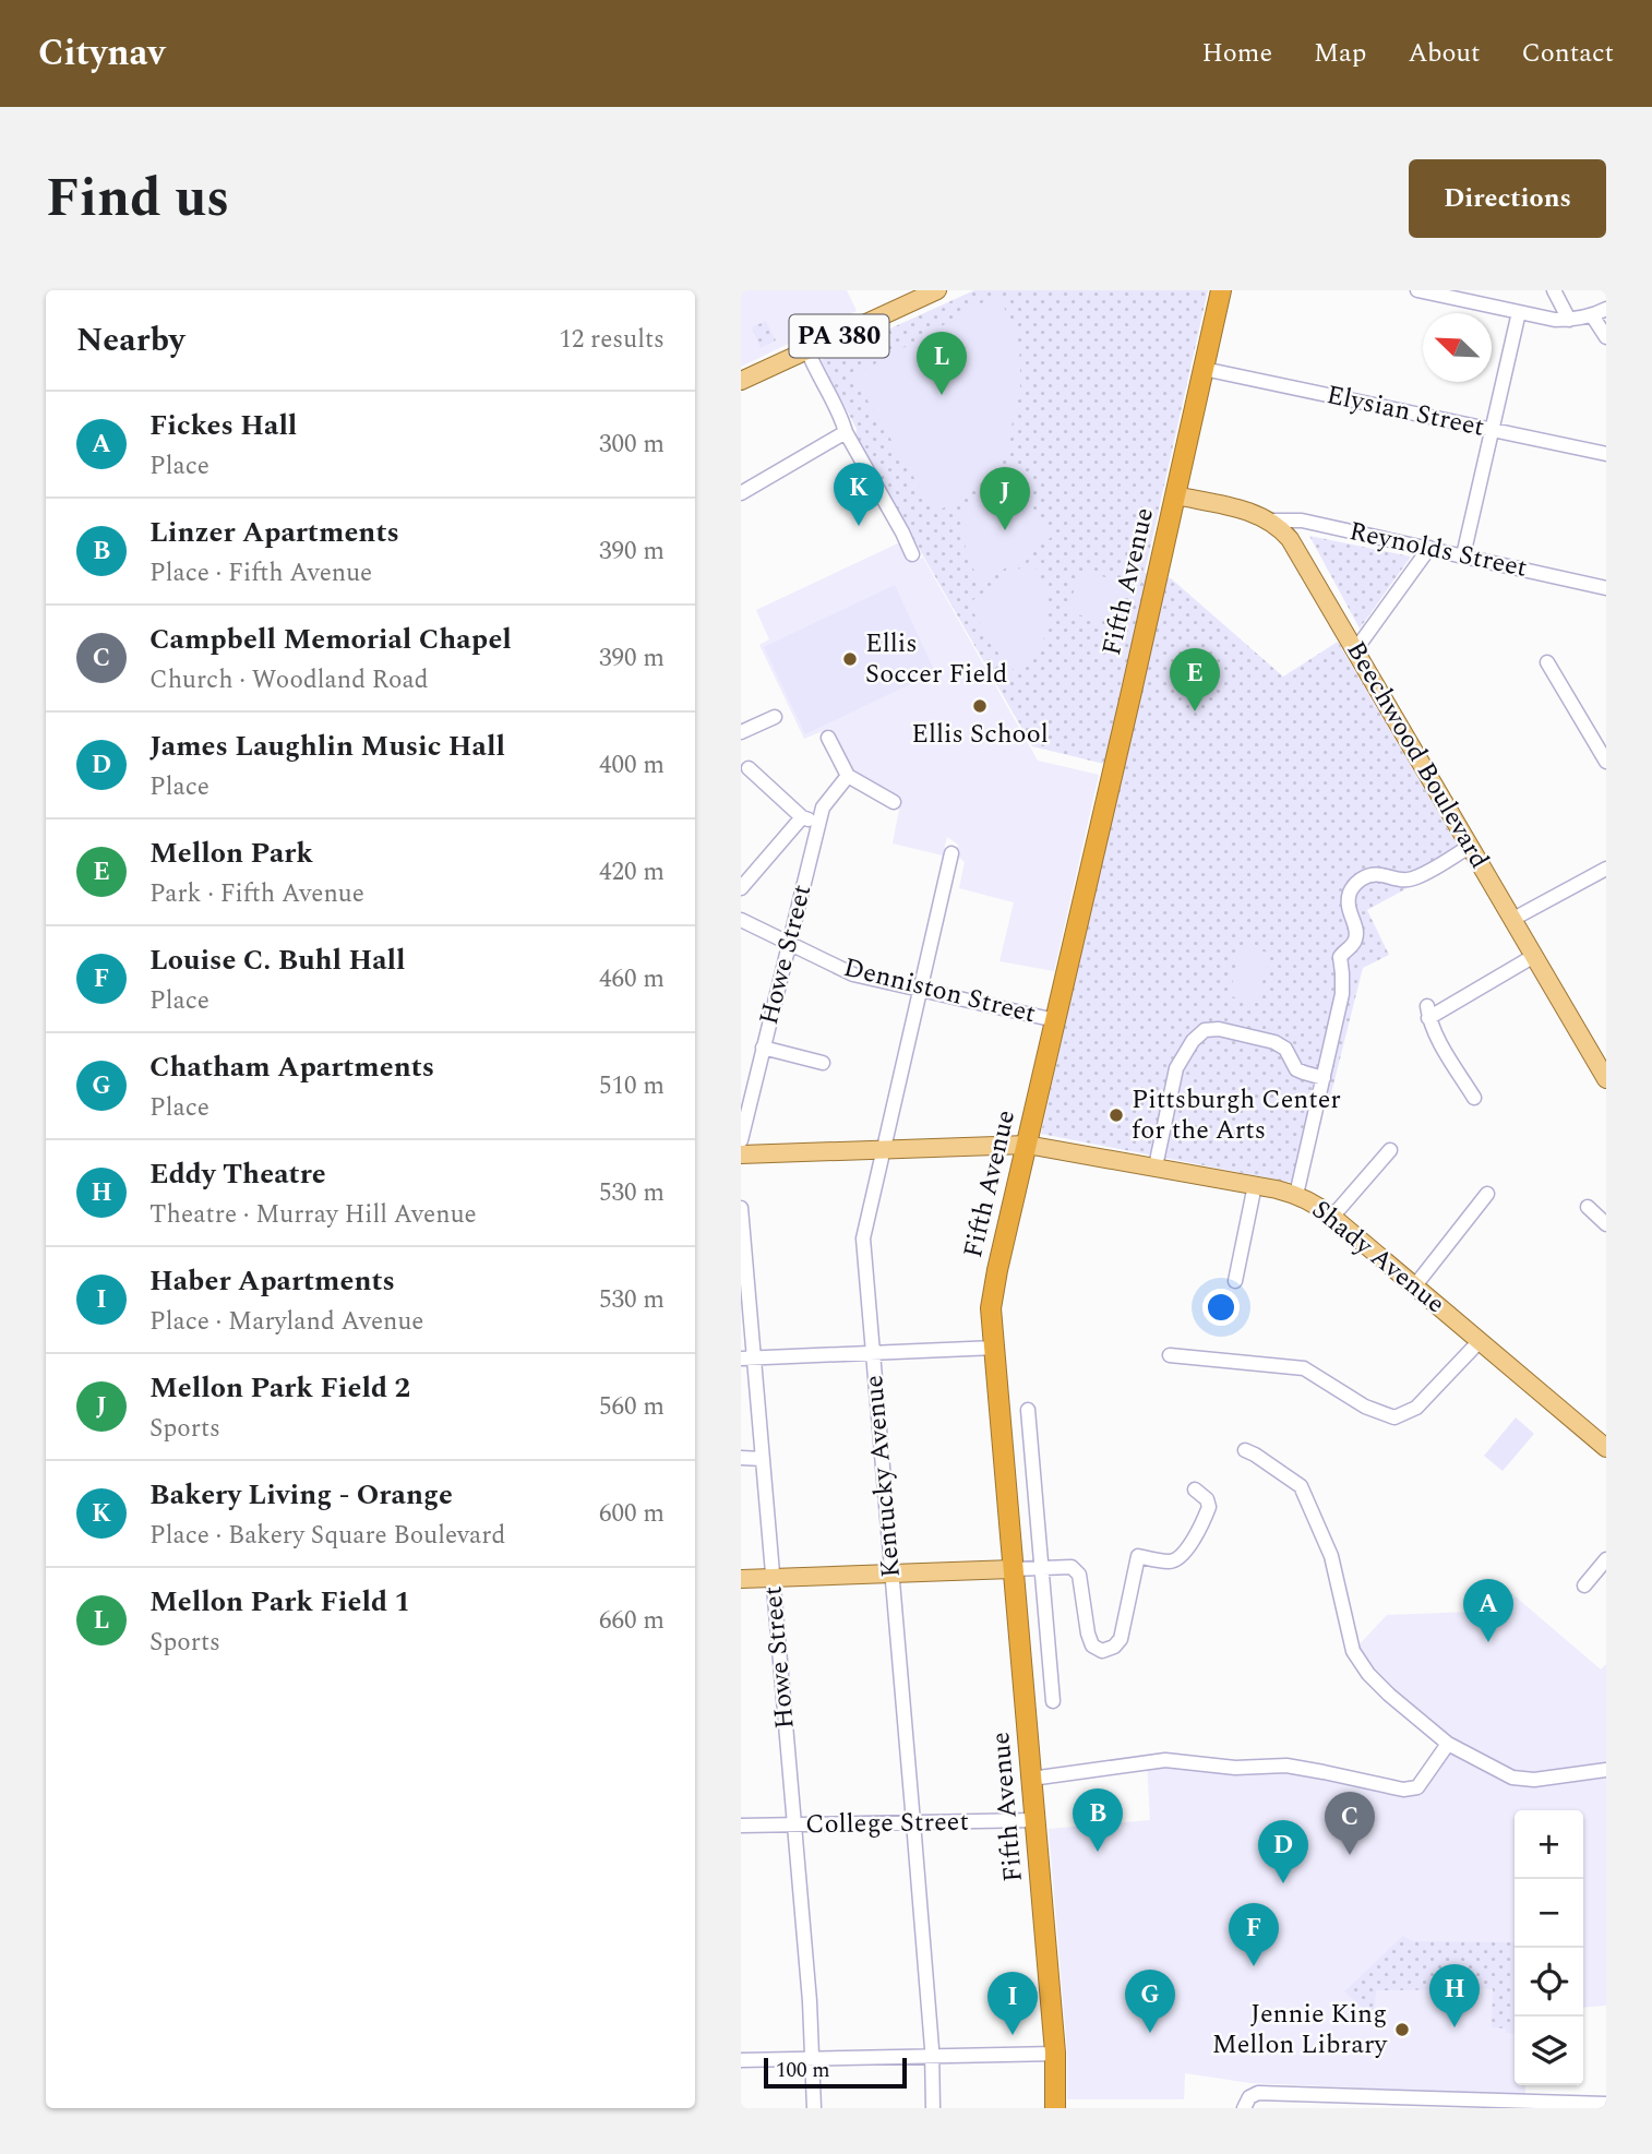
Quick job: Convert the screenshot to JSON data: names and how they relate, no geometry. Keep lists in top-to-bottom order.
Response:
{
  "streets": {
    "highway": ["Fifth Avenue"],
    "main road": ["PA 380", "Beechwood Boulevard", "Shady Avenue"],
    "street": [
      "Elysian Street",
      "Reynolds Street",
      "Howe Street",
      "Denniston Street",
      "Kentucky Avenue",
      "College Street"
    ]
  },
  "crossings": [
    ["Elysian Street", "Fifth Avenue"],
    ["Reynolds Street", "Beechwood Boulevard"],
    ["Fifth Avenue", "Beechwood Boulevard"],
    ["Fifth Avenue", "Denniston Street"],
    ["Fifth Avenue", "Shady Avenue"],
    ["Fifth Avenue", "College Street"],
    ["Howe Street", "Denniston Street"],
    ["Howe Street", "College Street"],
    ["Denniston Street", "Kentucky Avenue"],
    ["Shady Avenue", "Kentucky Avenue"],
    ["Kentucky Avenue", "College Street"]
  ],
  "places": [
    "Ellis Soccer Field",
    "Ellis School",
    "Pittsburgh Center for the Arts",
    "Jennie King Mellon Library"
  ],
  "scale_bar": "100 m",
  "north": "top left",
  "page": {
    "header": "Citynav",
    "nav": [
      "Home",
      "Map",
      "About",
      "Contact"
    ],
    "title": "Find us",
    "buttons": "Directions",
    "heading": ["Nearby", "12 results"],
    "pins": [
      "L",
      "K",
      "J",
      "E",
      "A",
      "B",
      "C",
      "D",
      "F",
      "H",
      "G",
      "I"
    ],
    "list": [
      {
        "mark": "A",
        "name": "Fickes Hall",
        "note": "Place",
        "value": "300 m"
      },
      {
        "mark": "B",
        "name": "Linzer Apartments",
        "note": "Place · Fifth Avenue",
        "value": "390 m"
      },
      {
        "mark": "C",
        "name": "Campbell Memorial Chapel",
        "note": "Church · Woodland Road",
        "value": "390 m"
      },
      {
        "mark": "D",
        "name": "James Laughlin Music Hall",
        "note": "Place",
        "value": "400 m"
      },
      {
        "mark": "E",
        "name": "Mellon Park",
        "note": "Park · Fifth Avenue",
        "value": "420 m"
      },
      {
        "mark": "F",
        "name": "Louise C. Buhl Hall",
        "note": "Place",
        "value": "460 m"
      },
      {
        "mark": "G",
        "name": "Chatham Apartments",
        "note": "Place",
        "value": "510 m"
      },
      {
        "mark": "H",
        "name": "Eddy Theatre",
        "note": "Theatre · Murray Hill Avenue",
        "value": "530 m"
      },
      {
        "mark": "I",
        "name": "Haber Apartments",
        "note": "Place · Maryland Avenue",
        "value": "530 m"
      },
      {
        "mark": "J",
        "name": "Mellon Park Field 2",
        "note": "Sports",
        "value": "560 m"
      },
      {
        "mark": "K",
        "name": "Bakery Living - Orange",
        "note": "Place · Bakery Square Boulevard",
        "value": "600 m"
      },
      {
        "mark": "L",
        "name": "Mellon Park Field 1",
        "note": "Sports",
        "value": "660 m"
      }
    ],
    "map_buttons": ["+", "−"],
    "scale": "100 m"
  }
}
